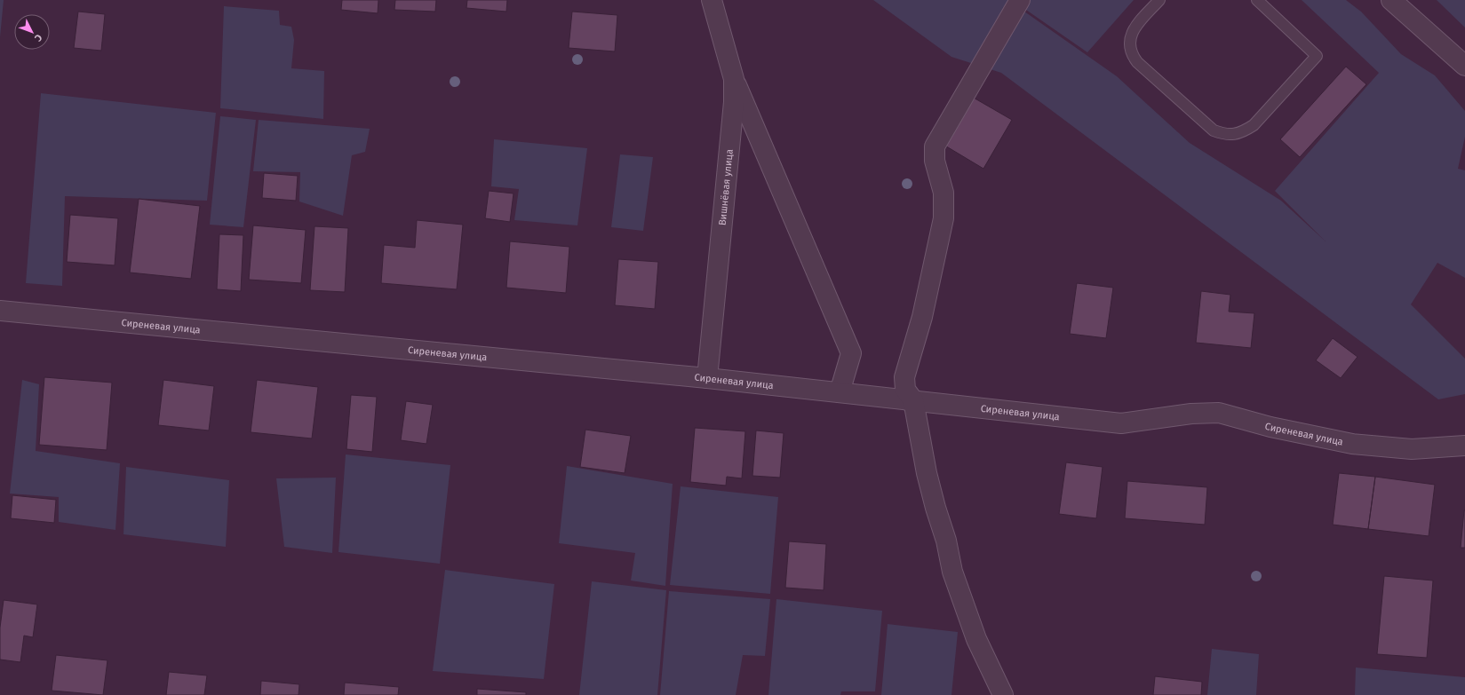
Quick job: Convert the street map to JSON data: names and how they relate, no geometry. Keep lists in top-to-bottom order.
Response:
{
  "streets": {
    "street": ["Вишнёвая улица", "Сиреневая улица"]
  },
  "crossings": [
    ["Вишнёвая улица", "Сиреневая улица"]
  ],
  "north": "bottom right"
}
